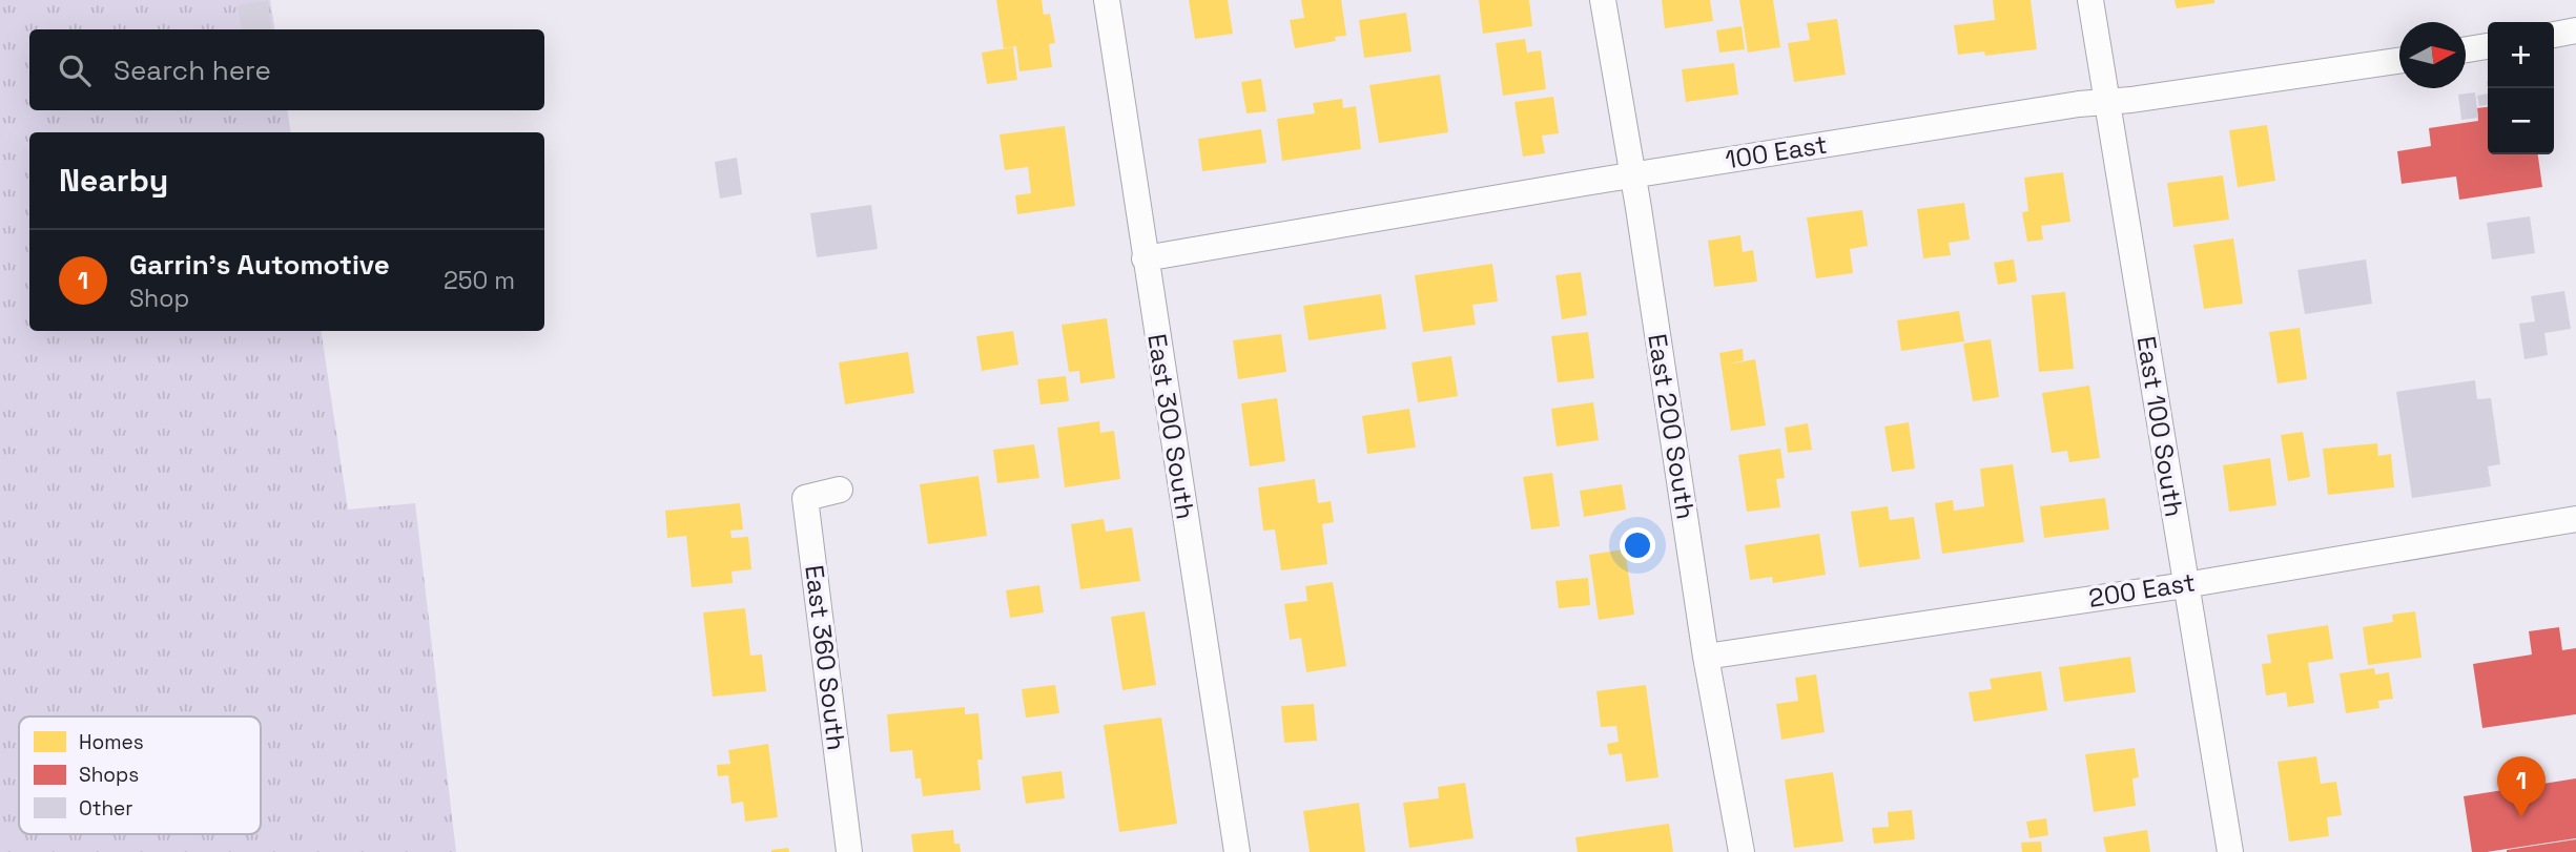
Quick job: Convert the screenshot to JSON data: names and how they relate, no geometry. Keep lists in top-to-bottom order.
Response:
{
  "streets": {
    "street": [
      "100 East",
      "East 300 South",
      "East 200 South",
      "East 100 South",
      "200 East",
      "East 360 South"
    ]
  },
  "crossings": [
    ["100 East", "East 300 South"],
    ["100 East", "East 200 South"],
    ["100 East", "East 100 South"],
    ["East 200 South", "200 East"],
    ["East 100 South", "200 East"]
  ],
  "legend": ["Homes", "Shops", "Other"],
  "north": "right",
  "page": {
    "map_buttons": ["+", "−"],
    "search": "Search here",
    "heading": "Nearby",
    "list": [
      {
        "mark": "1",
        "name": "Garrin's Automotive",
        "note": "Shop",
        "value": "250 m"
      }
    ],
    "pins": "1"
  }
}
